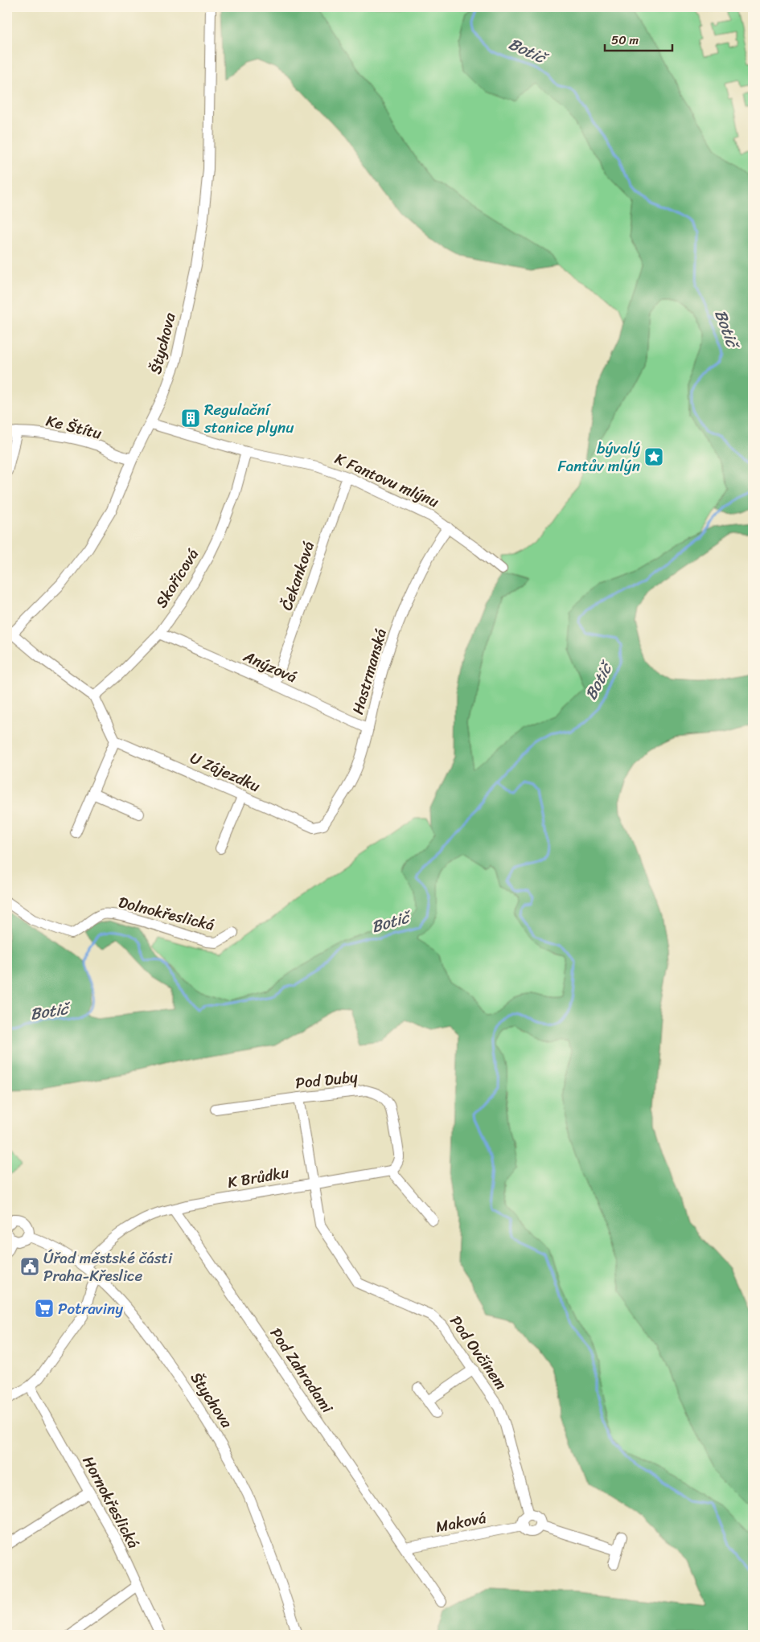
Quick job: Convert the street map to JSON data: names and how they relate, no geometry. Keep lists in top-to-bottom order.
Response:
{
  "streets": {
    "street": [
      "Štychova",
      "Ke Štítu",
      "K Fantovu mlýnu",
      "Čekanková",
      "Skořicová",
      "Anýzová",
      "Hastrmanská",
      "U Zájezdku",
      "Dolnokřeslická",
      "Pod Duby",
      "K Brůdku",
      "Pod Ovčínem",
      "Pod Zahradami",
      "Hornokřeslická",
      "Maková"
    ]
  },
  "crossings": [
    ["Štychova", "Ke Štítu"],
    ["Štychova", "K Fantovu mlýnu"],
    ["Štychova", "K Brůdku"],
    ["K Fantovu mlýnu", "Čekanková"],
    ["K Fantovu mlýnu", "Skořicová"],
    ["K Fantovu mlýnu", "Hastrmanská"],
    ["Čekanková", "Anýzová"],
    ["Skořicová", "Anýzová"],
    ["Anýzová", "Hastrmanská"],
    ["Hastrmanská", "U Zájezdku"],
    ["Pod Duby", "K Brůdku"],
    ["Pod Duby", "Pod Ovčínem"],
    ["K Brůdku", "Pod Ovčínem"],
    ["K Brůdku", "Pod Zahradami"],
    ["Pod Ovčínem", "Maková"],
    ["Pod Zahradami", "Maková"]
  ],
  "water": ["Botič"],
  "places": {
    "building": ["Regulační stanice plynu"],
    "place": ["bývalý Fantův mlýn"],
    "public building": ["Úřad městské části Praha-Křeslice"],
    "supermarket": ["Potraviny"]
  },
  "scale_bar": "50 m"
}
